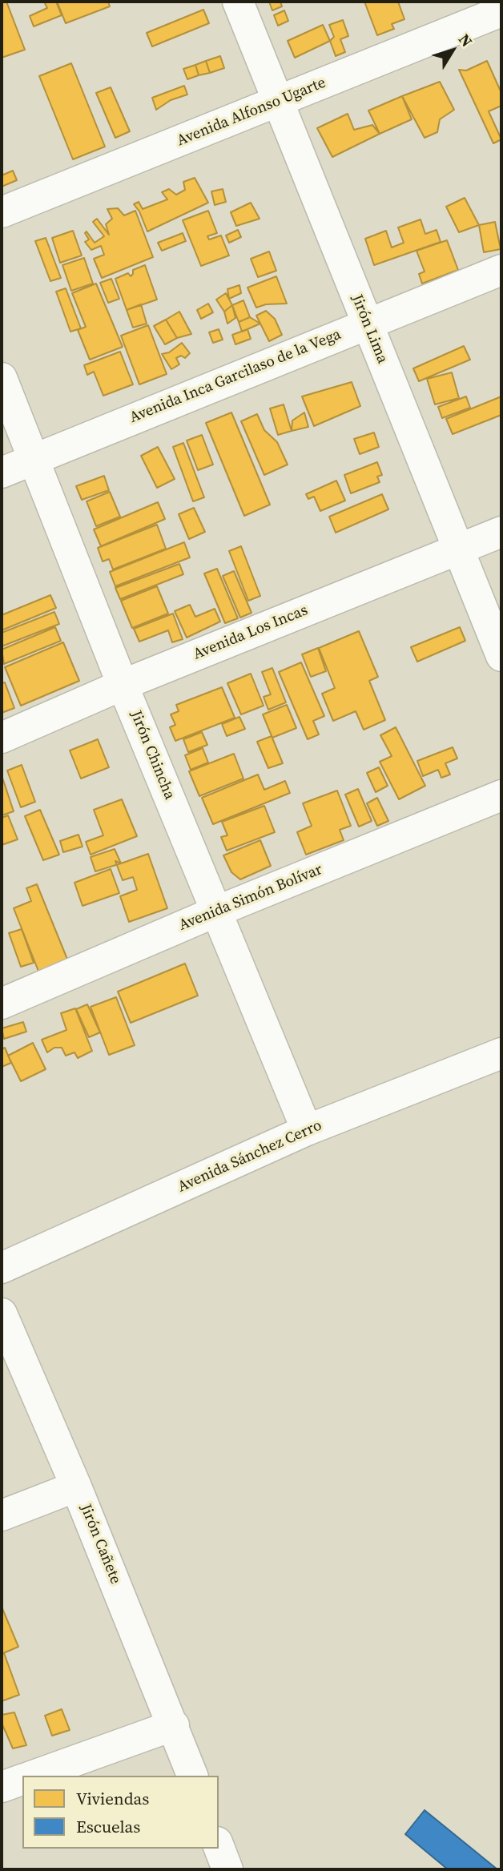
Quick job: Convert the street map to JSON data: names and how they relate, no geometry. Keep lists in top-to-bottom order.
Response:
{
  "streets": {
    "street": [
      "Avenida Alfonso Ugarte",
      "Jirón Lima",
      "Avenida Inca Garcilaso de la Vega",
      "Avenida Los Incas",
      "Jirón Chincha",
      "Avenida Simón Bolívar",
      "Avenida Sánchez Cerro",
      "Jirón Cañete"
    ]
  },
  "crossings": [
    ["Avenida Alfonso Ugarte", "Jirón Lima"],
    ["Jirón Lima", "Avenida Inca Garcilaso de la Vega"],
    ["Jirón Lima", "Avenida Los Incas"],
    ["Avenida Inca Garcilaso de la Vega", "Jirón Chincha"],
    ["Avenida Los Incas", "Jirón Chincha"],
    ["Jirón Chincha", "Avenida Simón Bolívar"],
    ["Jirón Chincha", "Avenida Sánchez Cerro"]
  ],
  "legend": ["Viviendas", "Escuelas"],
  "north": "top right"
}
